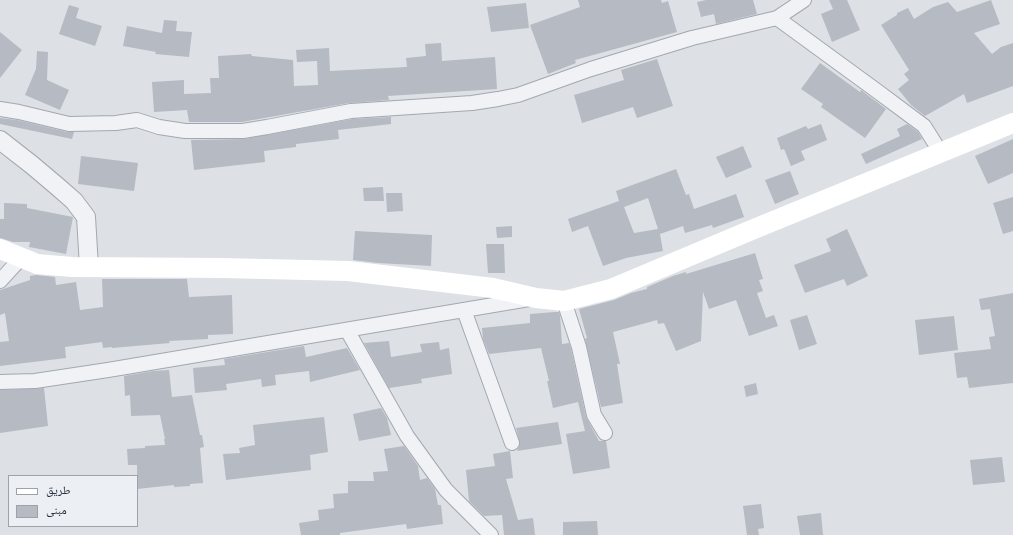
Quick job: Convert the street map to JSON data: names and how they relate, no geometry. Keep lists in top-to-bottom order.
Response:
{
  "legend": ["طريق", "مبنى"]
}
